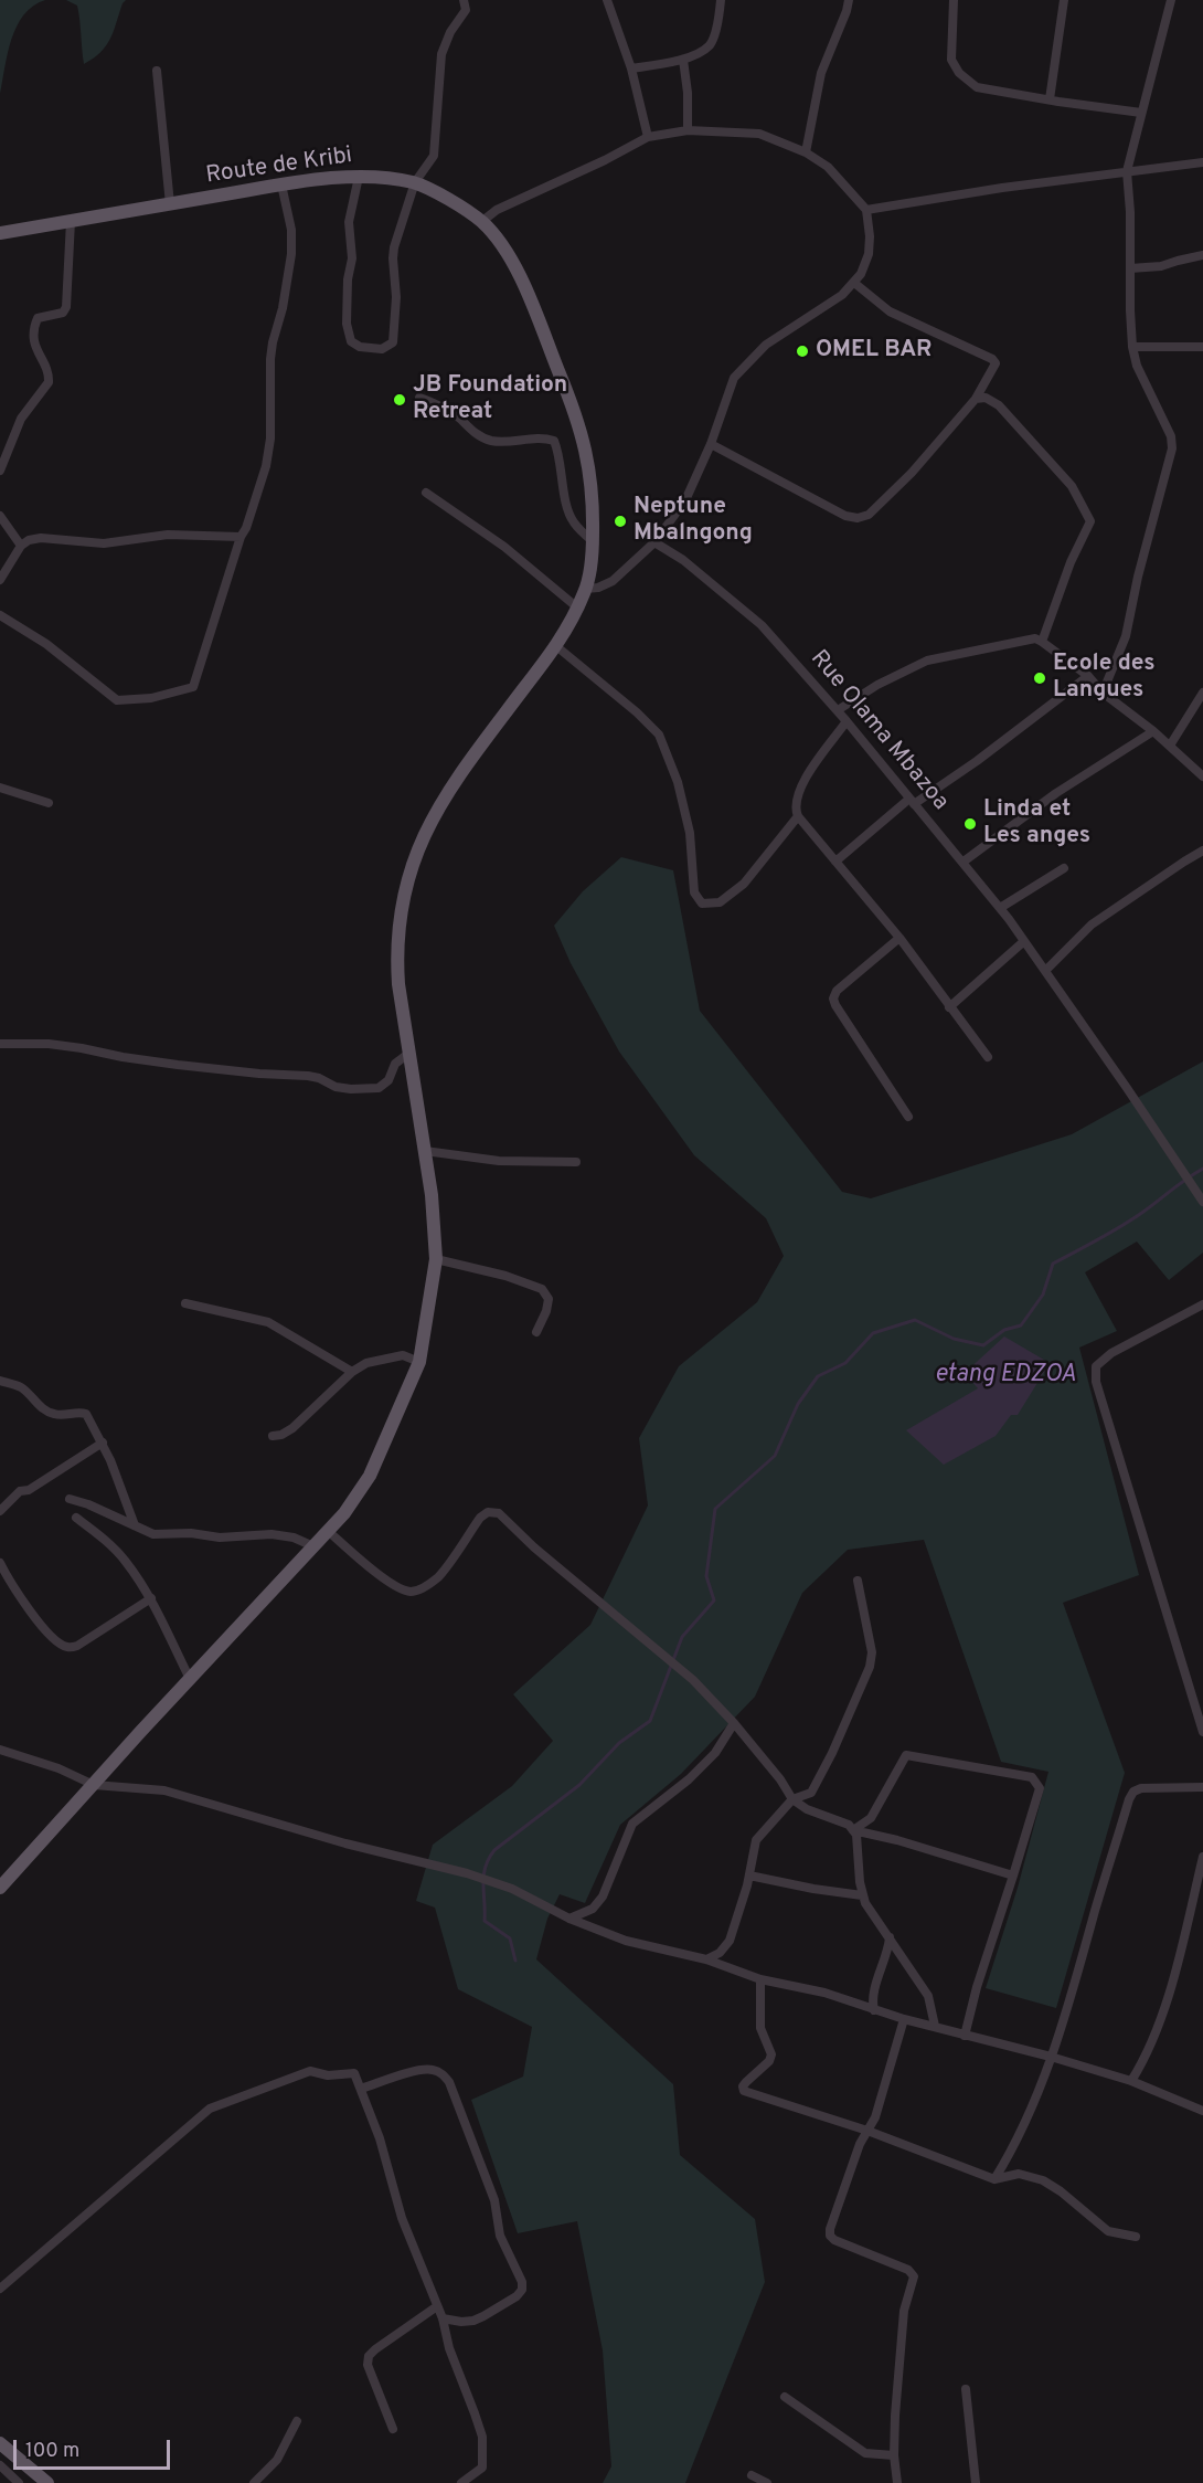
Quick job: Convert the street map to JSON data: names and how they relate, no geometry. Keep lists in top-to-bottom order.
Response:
{
  "streets": {
    "main road": ["Route de Kribi"],
    "street": ["Rue Olama Mbazoa"]
  },
  "water": ["etang EDZOA"],
  "places": [
    "OMEL BAR",
    "JB Foundation Retreat",
    "Neptune Mbalngong",
    "Ecole des Langues",
    "Linda et Les anges"
  ],
  "scale_bar": "100 m"
}
